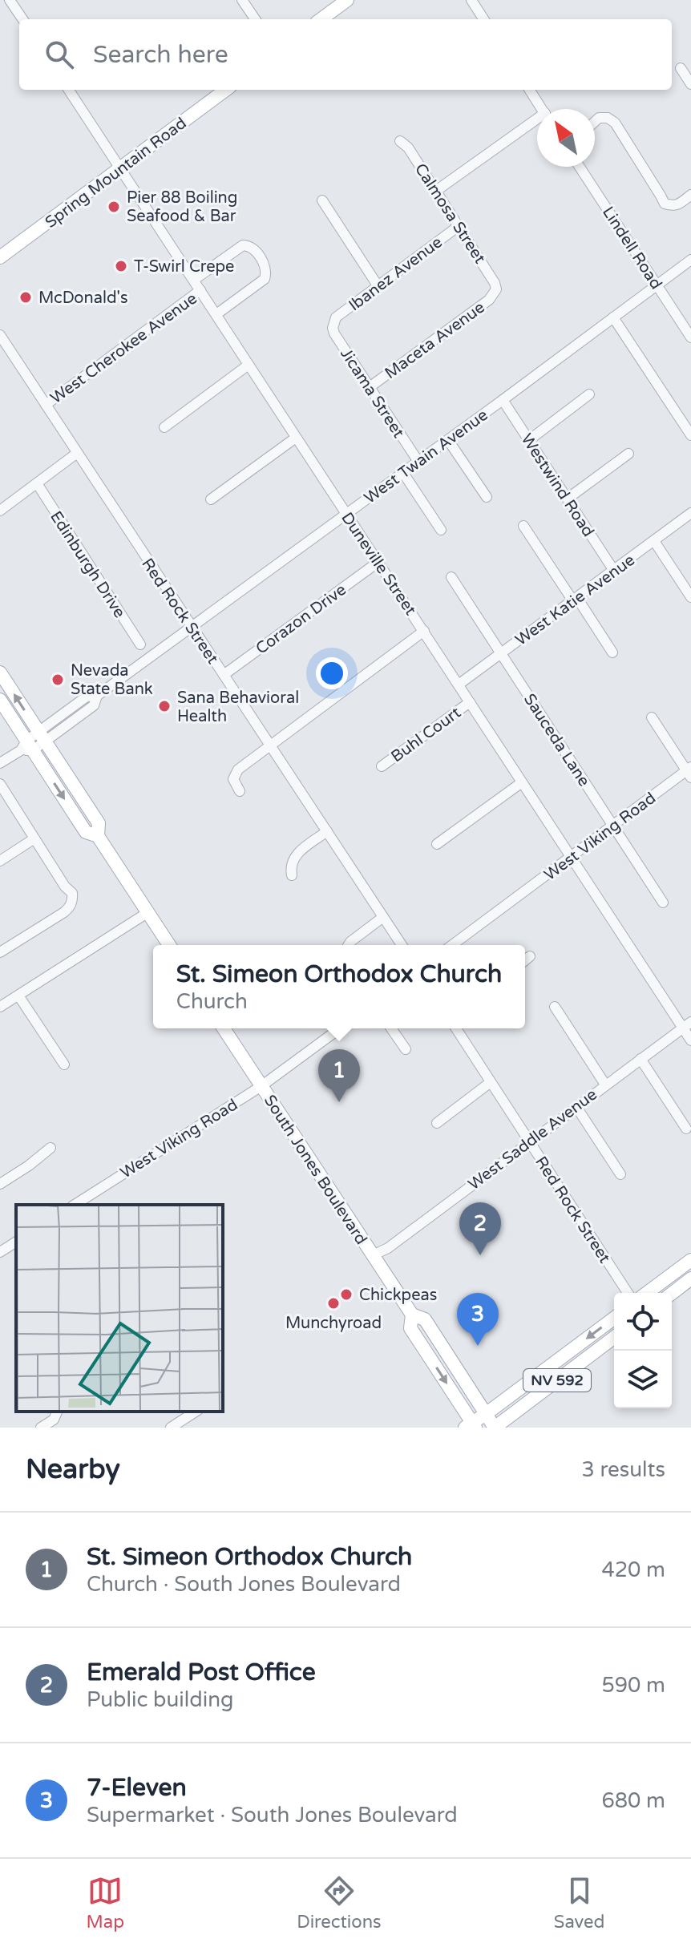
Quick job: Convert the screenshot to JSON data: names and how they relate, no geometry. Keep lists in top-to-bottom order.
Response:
{
  "streets": {
    "main road": ["Spring Mountain Road", "South Jones Boulevard", "NV 592"],
    "street": [
      "Calmosa Street",
      "Lindell Road",
      "Ibanez Avenue",
      "Maceta Avenue",
      "West Cherokee Avenue",
      "Jicama Street",
      "West Twain Avenue",
      "Westwind Road",
      "Duneville Street",
      "Edinburgh Drive",
      "West Katie Avenue",
      "Red Rock Street",
      "Corazon Drive",
      "Buhl Court",
      "Sauceda Lane",
      "West Viking Road",
      "West Saddle Avenue"
    ]
  },
  "crossings": [
    ["Spring Mountain Road", "Duneville Street"],
    ["Calmosa Street", "Ibanez Avenue"],
    ["Calmosa Street", "Maceta Avenue"],
    ["Lindell Road", "West Twain Avenue"],
    ["Ibanez Avenue", "Jicama Street"],
    ["Maceta Avenue", "Jicama Street"],
    ["West Cherokee Avenue", "Duneville Street"],
    ["West Cherokee Avenue", "Red Rock Street"],
    ["Jicama Street", "West Twain Avenue"],
    ["West Twain Avenue", "Westwind Road"],
    ["West Twain Avenue", "Duneville Street"],
    ["West Twain Avenue", "Red Rock Street"],
    ["Westwind Road", "West Katie Avenue"],
    ["Duneville Street", "West Katie Avenue"],
    ["Duneville Street", "Corazon Drive"],
    ["Duneville Street", "Buhl Court"],
    ["Duneville Street", "West Viking Road"],
    ["Duneville Street", "West Saddle Avenue"],
    ["West Katie Avenue", "Sauceda Lane"],
    ["Red Rock Street", "Corazon Drive"],
    ["Red Rock Street", "West Saddle Avenue"],
    ["Sauceda Lane", "West Viking Road"],
    ["West Viking Road", "South Jones Boulevard"],
    ["West Saddle Avenue", "South Jones Boulevard"],
    ["South Jones Boulevard", "NV 592"]
  ],
  "places": [
    "Pier 88 Boiling Seafood & Bar",
    "T-Swirl Crepe",
    "McDonald's",
    "Nevada State Bank",
    "Sana Behavioral Health",
    "Chickpeas",
    "Munchyroad"
  ],
  "north": "top left",
  "page": {
    "search": "Search here",
    "popup": ["St. Simeon Orthodox Church", "Church"],
    "pins": ["1", "2", "3"],
    "heading": ["Nearby", "3 results"],
    "list": [
      {
        "mark": "1",
        "name": "St. Simeon Orthodox Church",
        "note": "Church · South Jones Boulevard",
        "value": "420 m"
      },
      {
        "mark": "2",
        "name": "Emerald Post Office",
        "note": "Public building",
        "value": "590 m"
      },
      {
        "mark": "3",
        "name": "7-Eleven",
        "note": "Supermarket · South Jones Boulevard",
        "value": "680 m"
      }
    ],
    "nav": ["Map", "Directions", "Saved"]
  }
}
